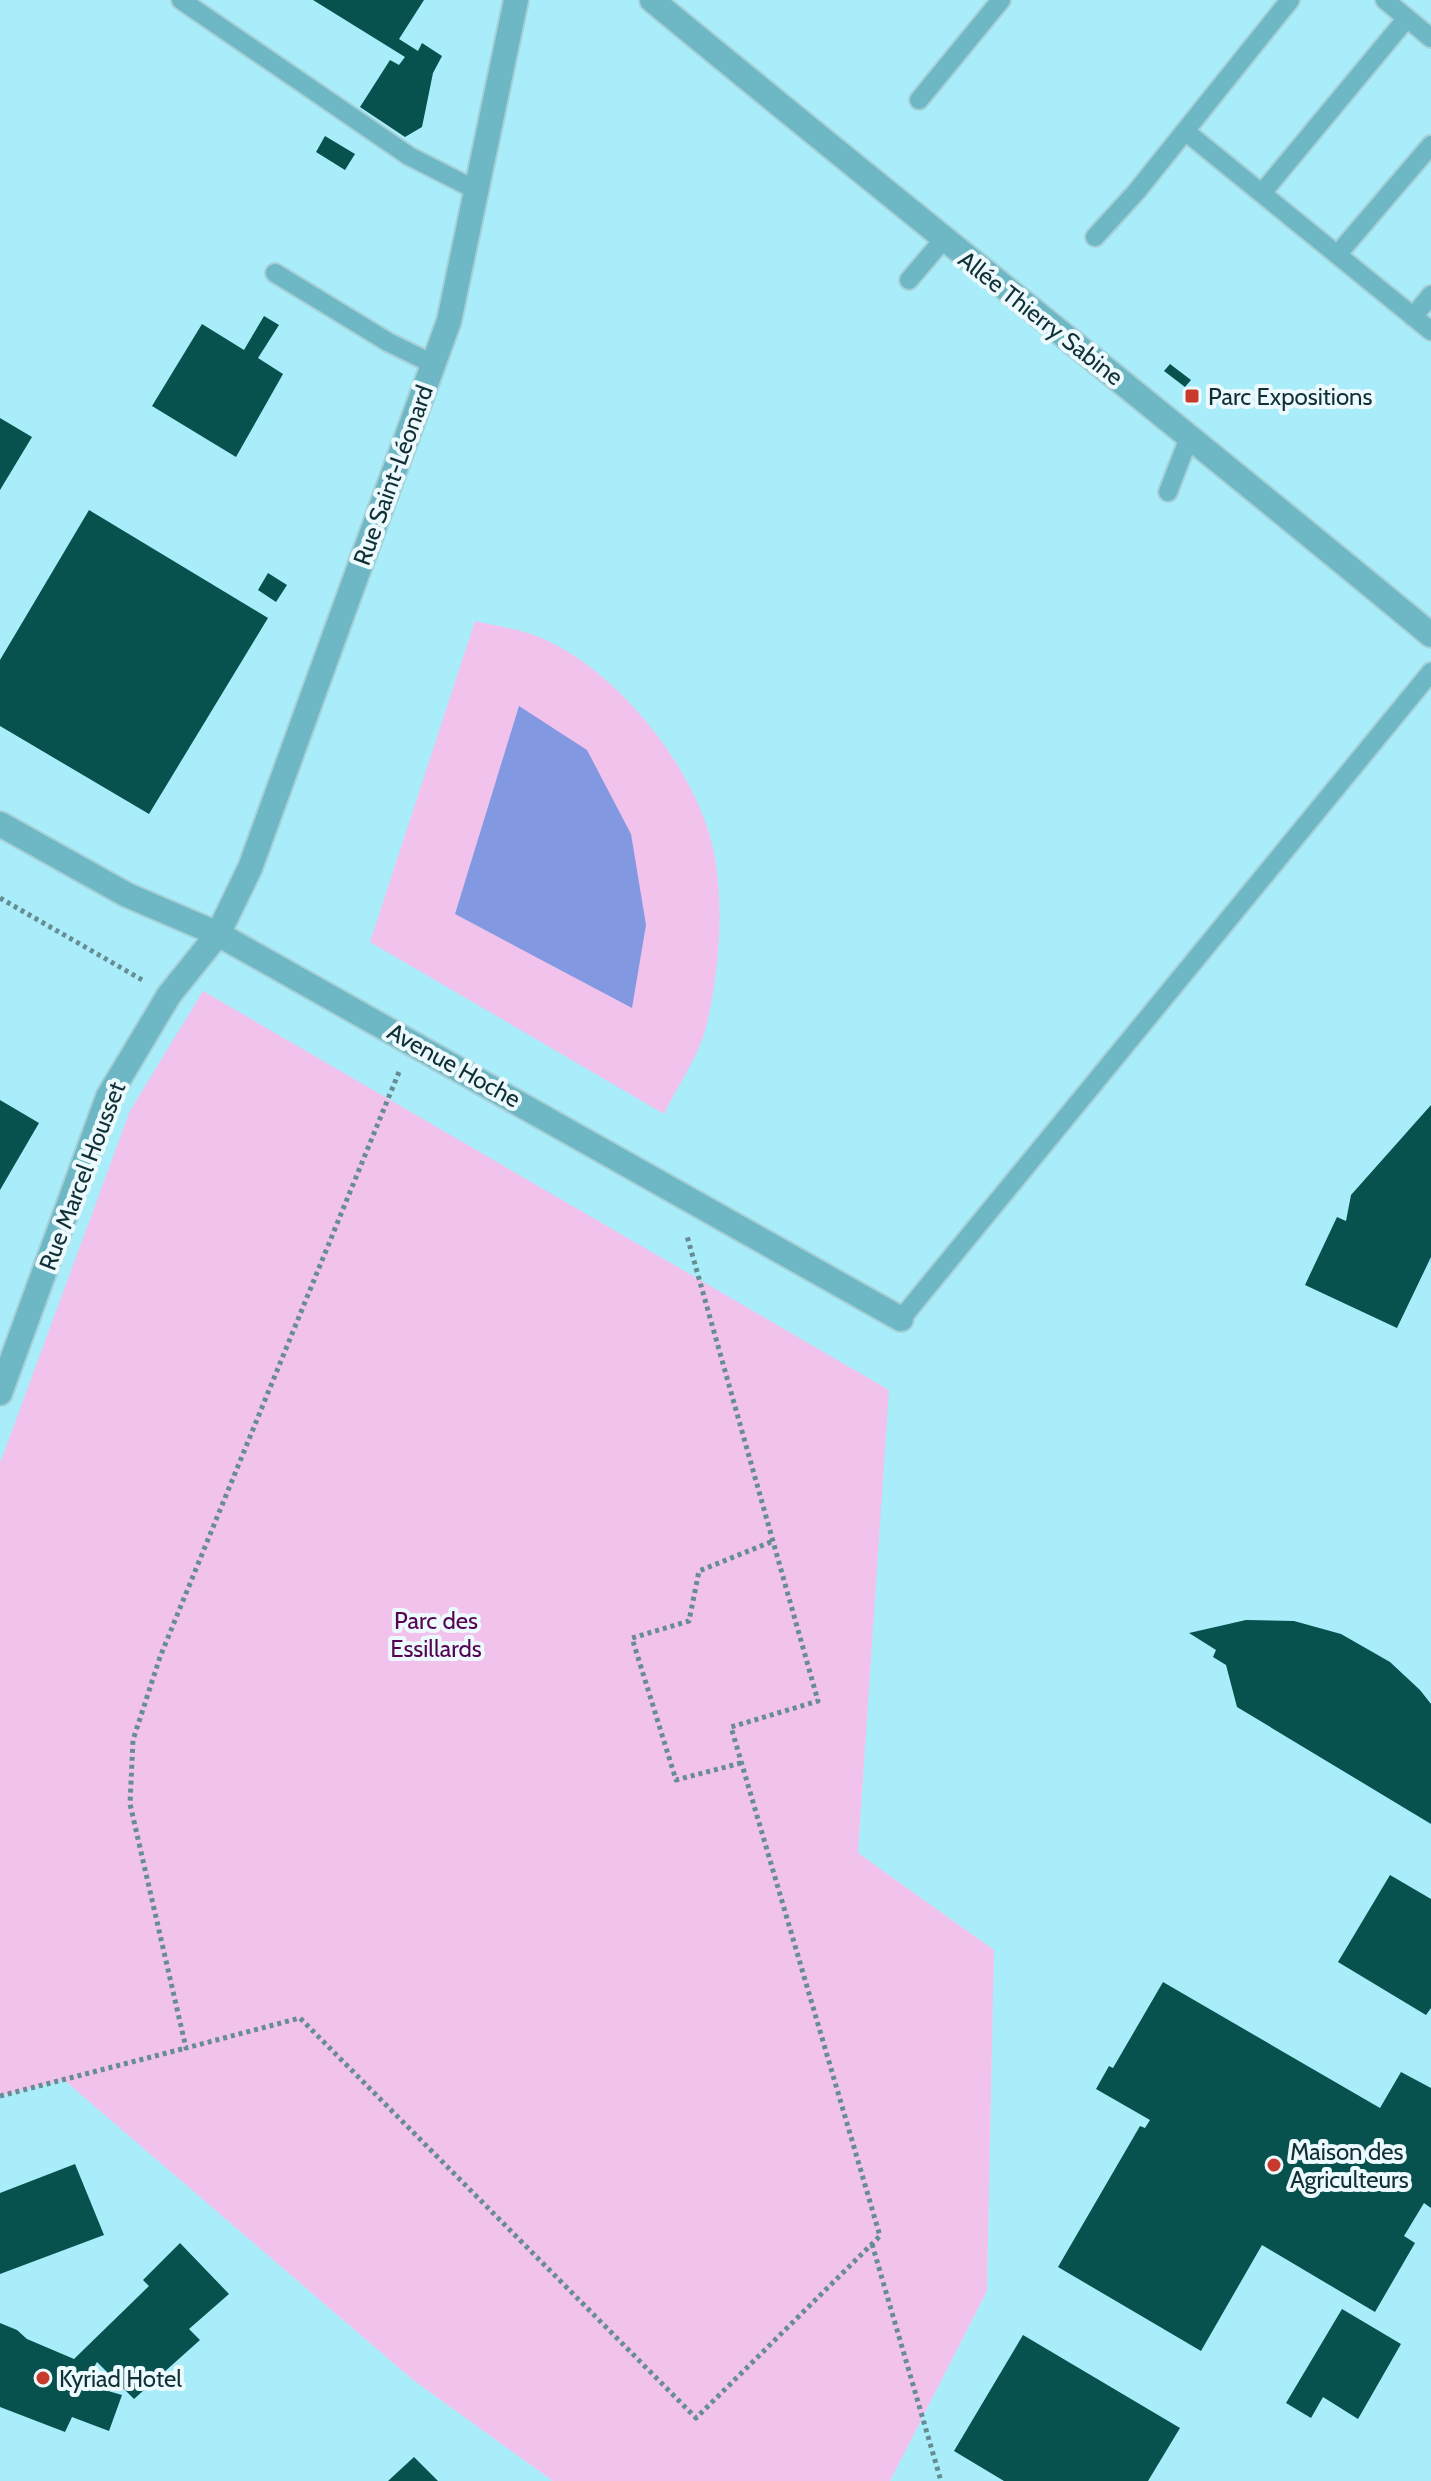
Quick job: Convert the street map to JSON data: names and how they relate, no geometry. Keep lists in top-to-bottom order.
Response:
{
  "streets": {
    "street": [
      "Allée Thierry Sabine",
      "Rue Saint-Léonard",
      "Avenue Hoche",
      "Rue Marcel Housset"
    ]
  },
  "crossings": [
    ["Rue Saint-Léonard", "Avenue Hoche"],
    ["Rue Saint-Léonard", "Rue Marcel Housset"],
    ["Avenue Hoche", "Rue Marcel Housset"]
  ],
  "parks": ["Parc des Essillards"],
  "places": {
    "transit": ["Parc Expositions"],
    "other": ["Maison des Agriculteurs", "Kyriad Hotel"]
  }
}
